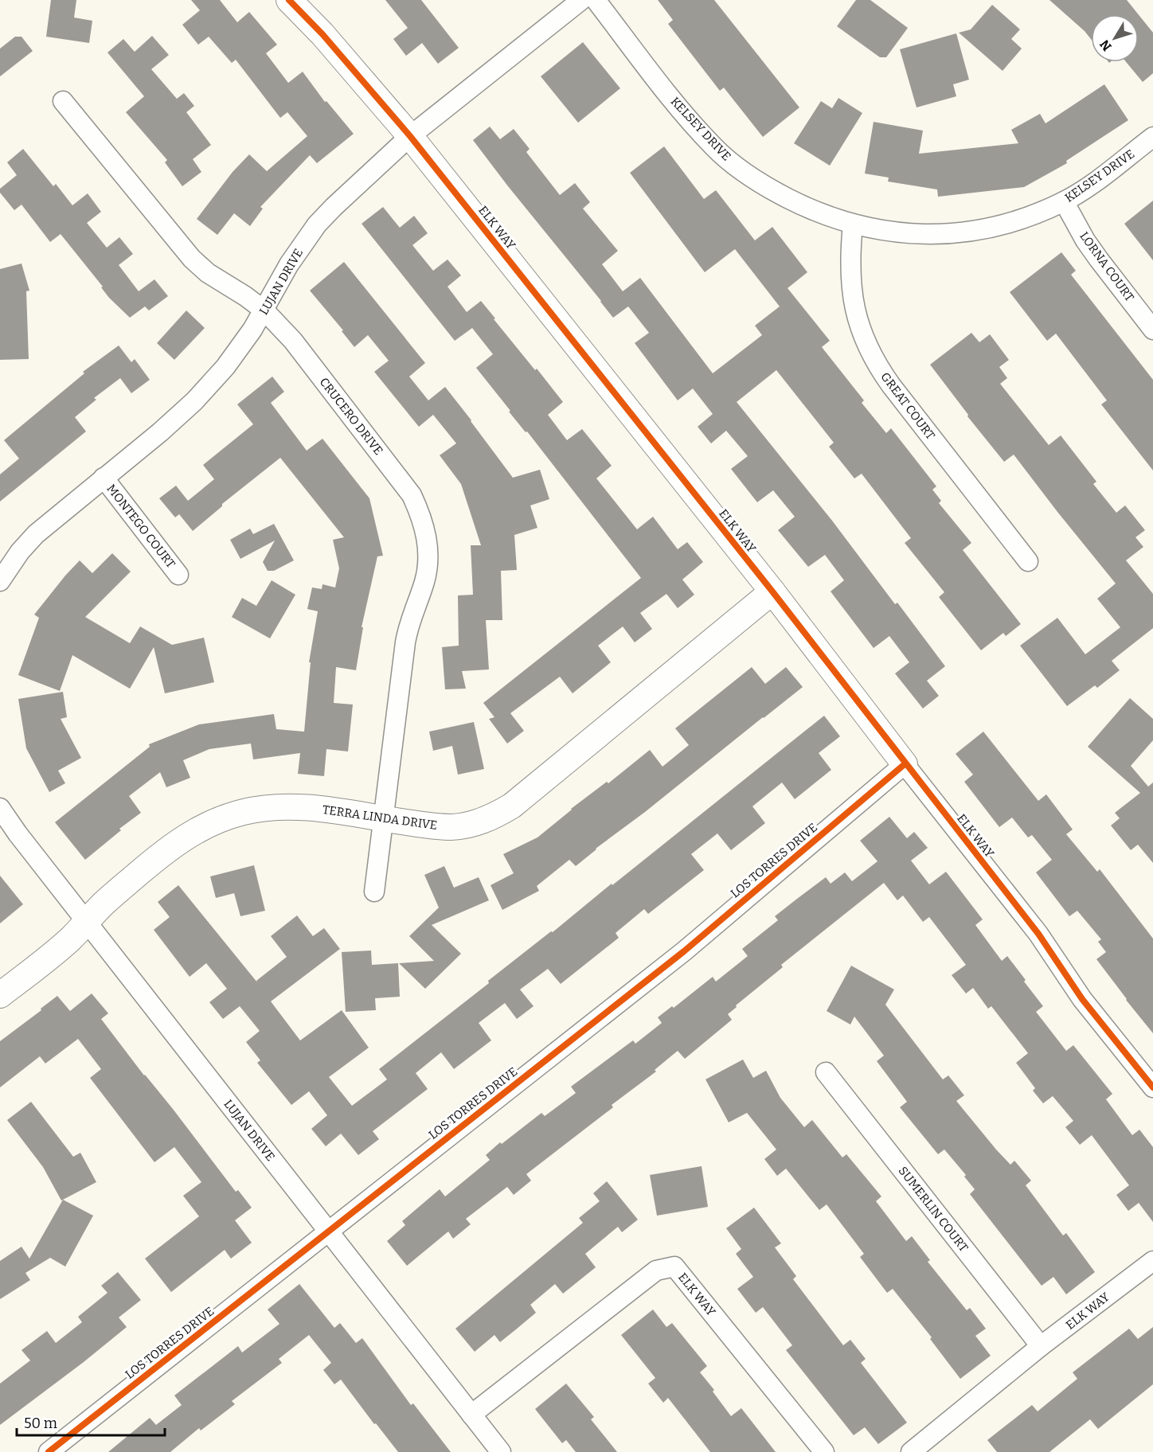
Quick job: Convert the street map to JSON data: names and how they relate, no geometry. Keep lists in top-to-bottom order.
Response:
{
  "streets": {
    "street": [
      "KELSEY DRIVE",
      "ELK WAY",
      "LORNA COURT",
      "LUJAN DRIVE",
      "GREAT COURT",
      "CRUCERO DRIVE",
      "MONTEGO COURT",
      "TERRA LINDA DRIVE",
      "LOS TORRES DRIVE",
      "SUMERLIN COURT"
    ]
  },
  "crossings": [
    ["KELSEY DRIVE", "LORNA COURT"],
    ["KELSEY DRIVE", "GREAT COURT"],
    ["ELK WAY", "LUJAN DRIVE"],
    ["ELK WAY", "TERRA LINDA DRIVE"],
    ["ELK WAY", "LOS TORRES DRIVE"],
    ["ELK WAY", "SUMERLIN COURT"],
    ["LUJAN DRIVE", "CRUCERO DRIVE"],
    ["LUJAN DRIVE", "MONTEGO COURT"],
    ["LUJAN DRIVE", "TERRA LINDA DRIVE"],
    ["LUJAN DRIVE", "LOS TORRES DRIVE"],
    ["CRUCERO DRIVE", "TERRA LINDA DRIVE"]
  ],
  "scale_bar": "50 m",
  "north": "bottom left"
}
